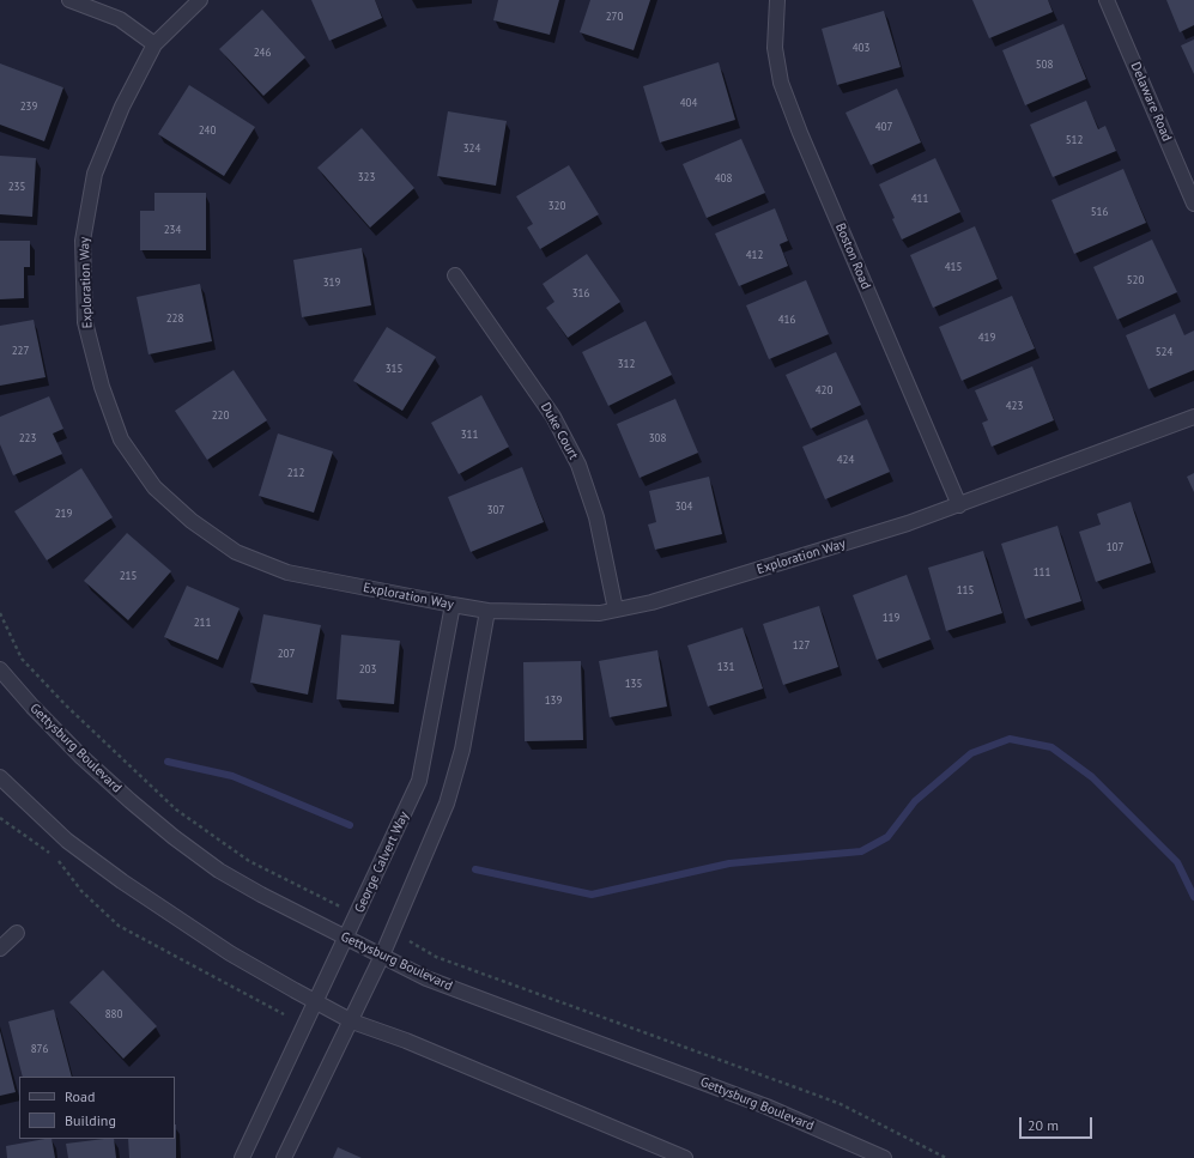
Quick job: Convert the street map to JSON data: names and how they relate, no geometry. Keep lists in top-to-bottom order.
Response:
{
  "streets": {
    "street": [
      "Delaware Road",
      "Boston Road",
      "Exploration Way",
      "Duke Court",
      "Gettysburg Boulevard",
      "George Calvert Way"
    ]
  },
  "crossings": [
    ["Boston Road", "Exploration Way"],
    ["Exploration Way", "Duke Court"],
    ["Exploration Way", "George Calvert Way"],
    ["Gettysburg Boulevard", "George Calvert Way"]
  ],
  "house_numbers": [
    "270",
    "403",
    "246",
    "508",
    "404",
    "239",
    "407",
    "240",
    "512",
    "324",
    "323",
    "408",
    "235",
    "411",
    "320",
    "516",
    "234",
    "412",
    "415",
    "520",
    "319",
    "316",
    "228",
    "416",
    "419",
    "227",
    "524",
    "312",
    "315",
    "420",
    "423",
    "220",
    "311",
    "223",
    "308",
    "424",
    "212",
    "304",
    "307",
    "219",
    "107",
    "111",
    "215",
    "115",
    "119",
    "211",
    "127",
    "207",
    "131",
    "203",
    "135",
    "139",
    "880",
    "876"
  ],
  "legend": ["Road", "Building"],
  "scale_bar": "20 m"
}
